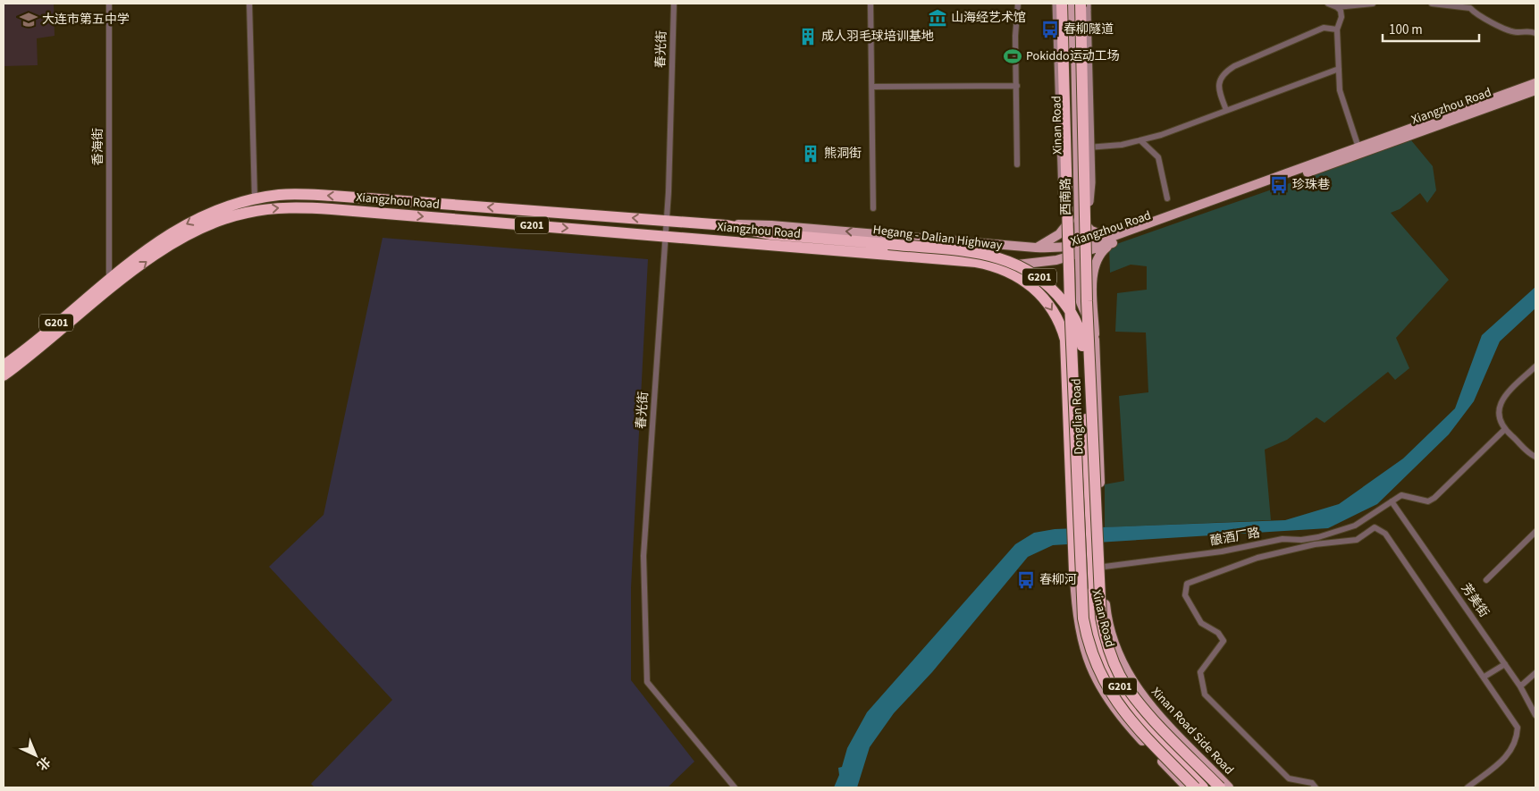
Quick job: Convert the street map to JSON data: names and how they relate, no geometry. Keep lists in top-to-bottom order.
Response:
{
  "streets": {
    "highway": [
      "Xiangzhou Road",
      "Xinan Road",
      "G201",
      "Hegang - Dalian Highway",
      "Donglian Road"
    ],
    "main road": ["西南路", "Xinan Road Side Road"],
    "street": [
      "春光街",
      "香海街",
      "酿酒厂路",
      "芳美街"
    ]
  },
  "crossings": [
    ["春光街", "Xiangzhou Road"],
    ["Xiangzhou Road", "Xinan Road"],
    ["Xiangzhou Road", "香海街"],
    ["Xiangzhou Road", "Hegang - Dalian Highway"],
    ["Xiangzhou Road", "Donglian Road"],
    ["Xinan Road", "西南路"],
    ["Xinan Road", "Hegang - Dalian Highway"],
    ["Xinan Road", "Donglian Road"],
    ["Xinan Road", "酿酒厂路"],
    ["Xinan Road", "Xinan Road Side Road"],
    ["酿酒厂路", "芳美街"],
    ["酿酒厂路", "Xinan Road Side Road"]
  ],
  "places": {
    "museum": ["山海经艺术馆"],
    "school or university": ["大连市第五中学"],
    "bus stop": ["春柳隧道", "珍珠巷", "春柳河"],
    "building": ["成人羽毛球培训基地", "熊洞街"],
    "sports": ["Pokiddo运动工场"]
  },
  "scale_bar": "100 m",
  "north": "bottom right"
}
